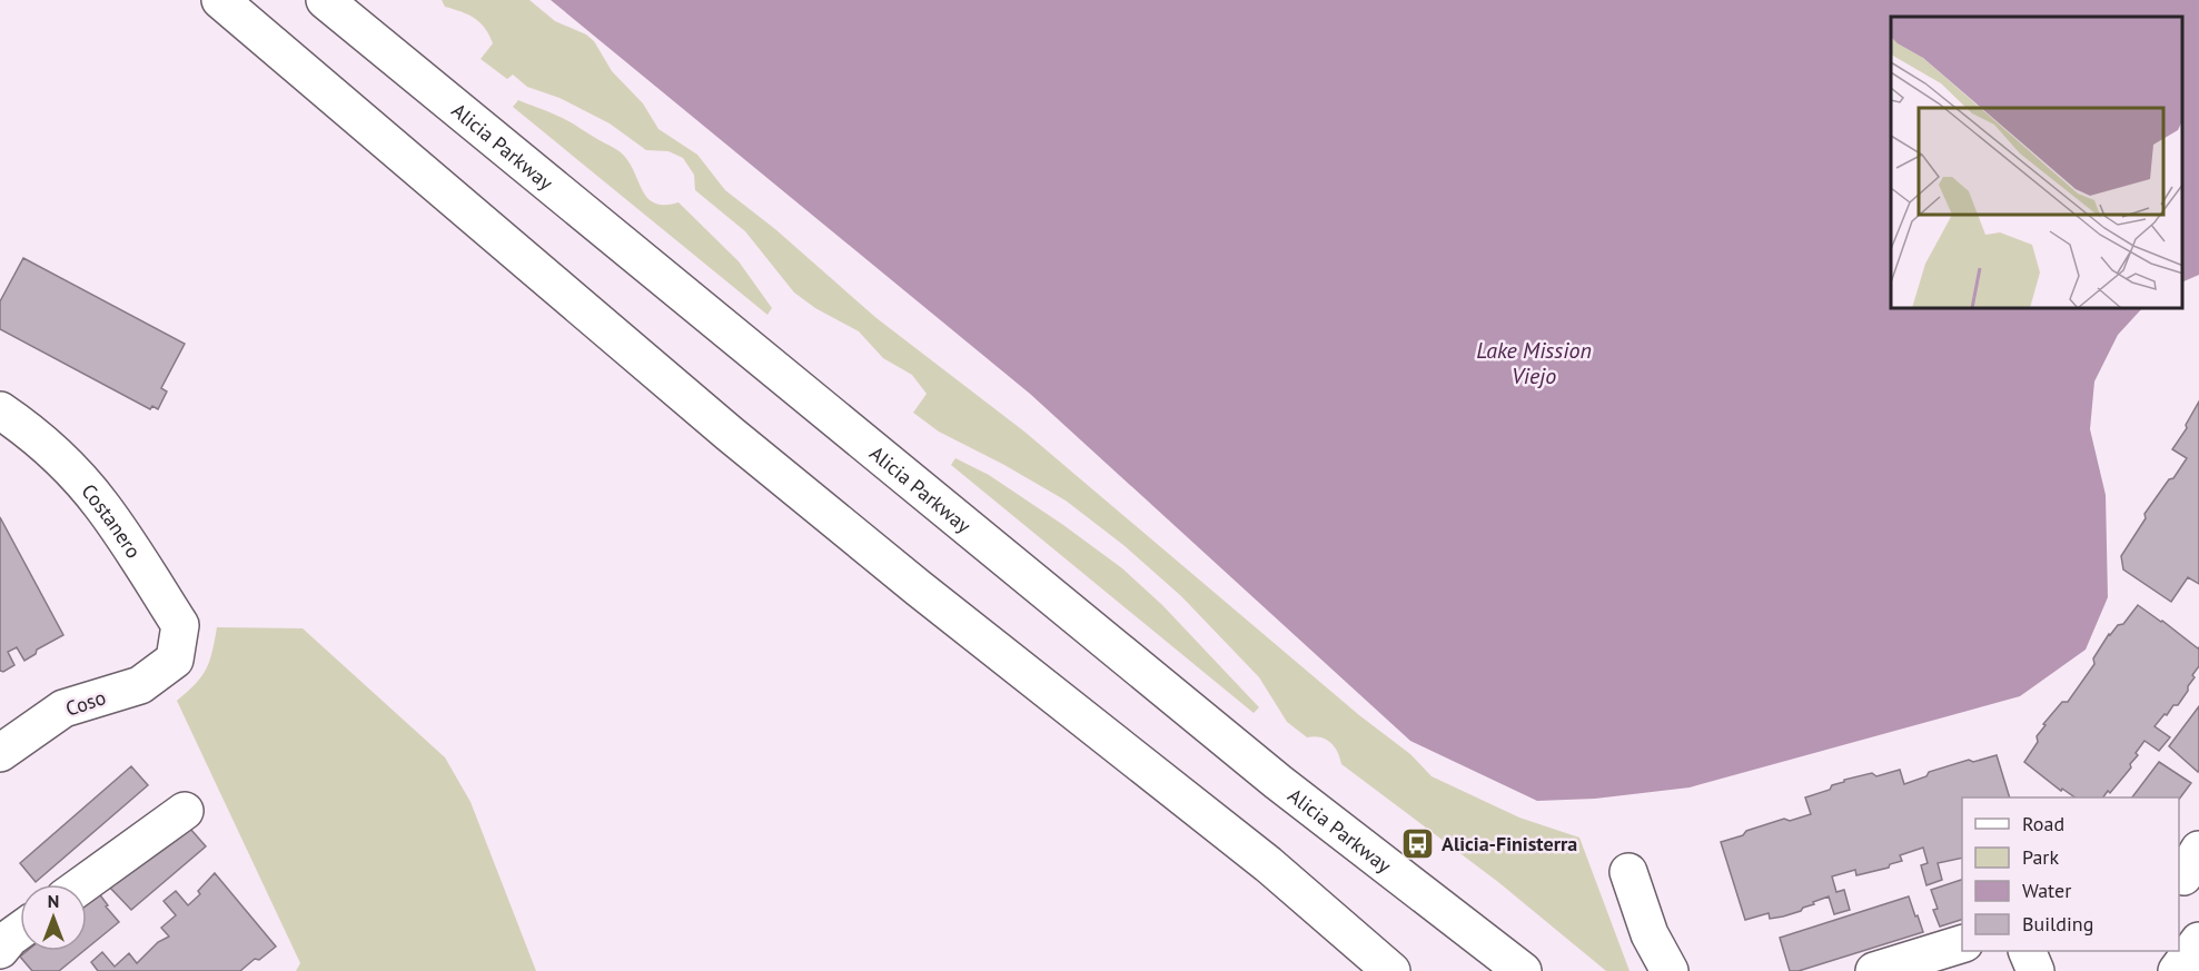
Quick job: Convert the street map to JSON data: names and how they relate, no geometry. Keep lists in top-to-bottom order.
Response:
{
  "streets": {
    "main road": ["Alicia Parkway", "Costanero", "Coso"]
  },
  "crossings": [
    ["Costanero", "Coso"]
  ],
  "water": ["Lake Mission Viejo"],
  "places": {
    "bus stop": ["Alicia-Finisterra"]
  },
  "legend": [
    "Road",
    "Park",
    "Water",
    "Building"
  ],
  "north": "top"
}
